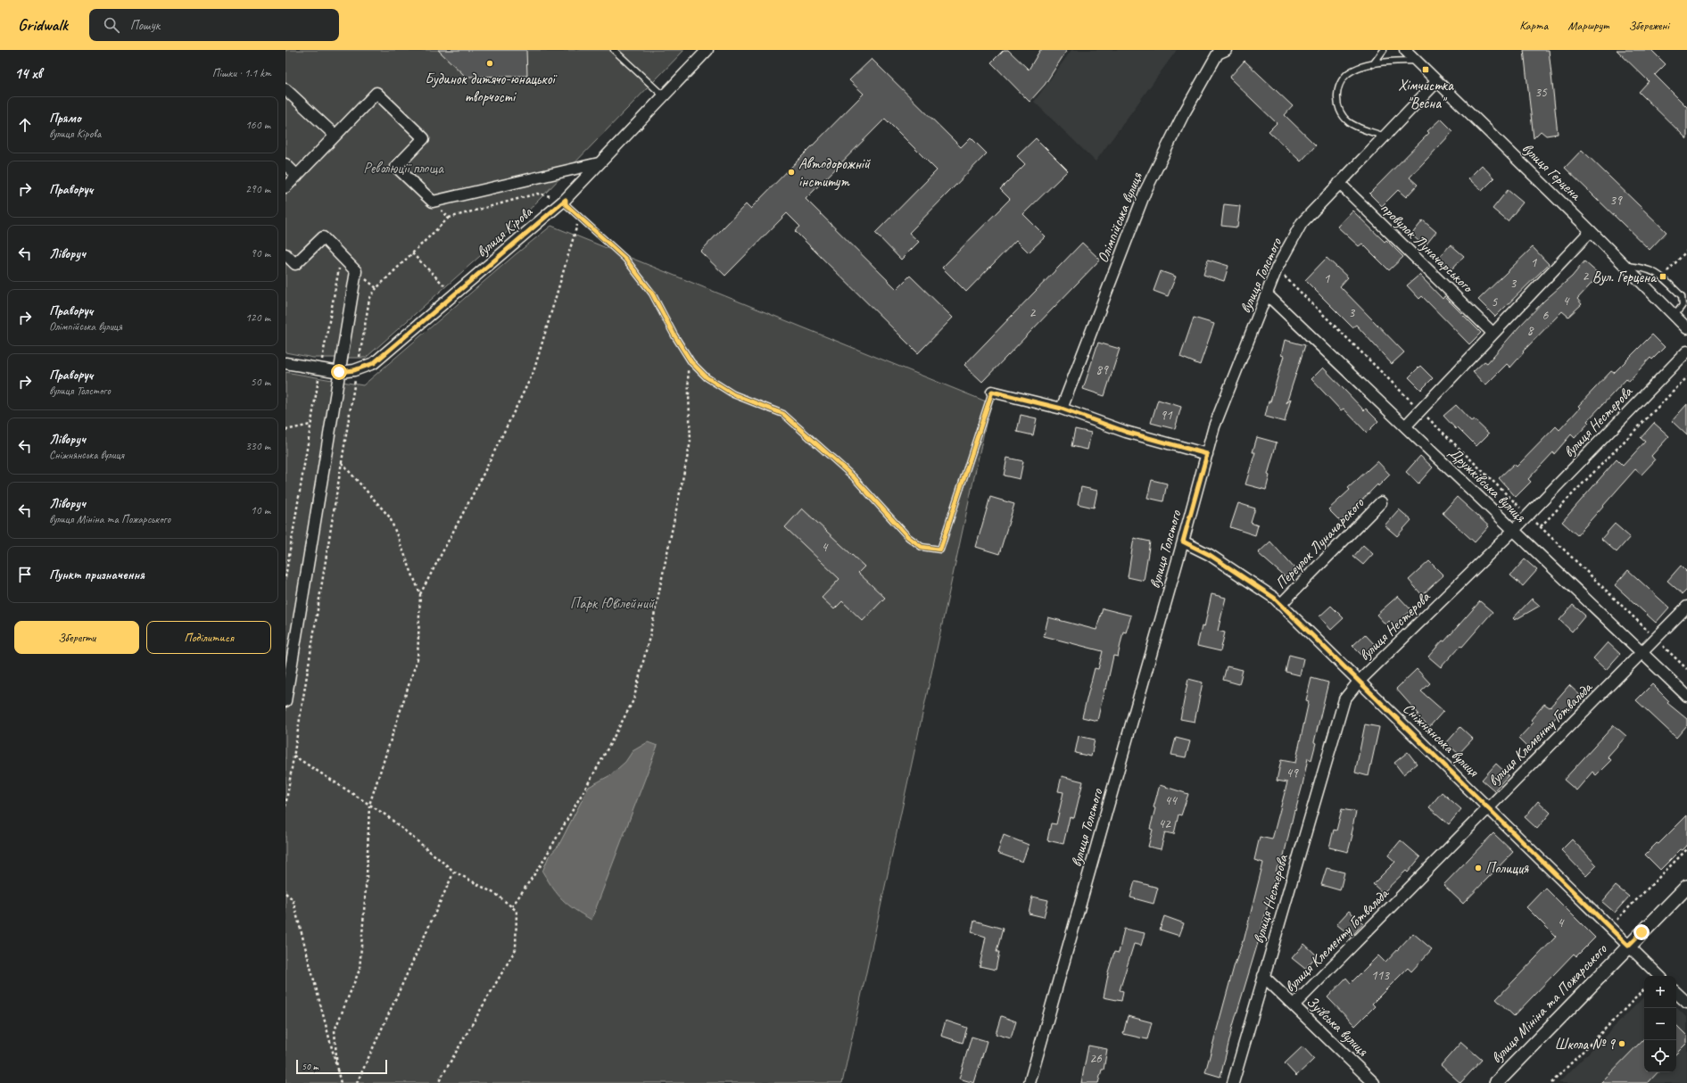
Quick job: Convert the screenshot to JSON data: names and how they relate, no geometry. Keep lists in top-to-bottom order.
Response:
{
  "streets": {
    "street": [
      "вулиця Герцена",
      "Олімпійська вулиця",
      "вулиця Кірова",
      "провулок Луначарського",
      "вулиця Толстого",
      "вулиця Нестерова",
      "Дружківська вулиця",
      "Переулок Луначарского",
      "вулиця Клементу Готвальда",
      "Сніжнянська вулиця",
      "вулиця Мініна та Пожарського",
      "Зуївська вулиця"
    ]
  },
  "crossings": [
    ["вулиця Герцена", "вулиця Толстого"],
    ["провулок Луначарського", "вулиця Толстого"],
    ["вулиця Толстого", "Дружківська вулиця"],
    ["вулиця Толстого", "Сніжнянська вулиця"],
    ["вулиця Нестерова", "Дружківська вулиця"],
    ["вулиця Нестерова", "Сніжнянська вулиця"],
    ["вулиця Нестерова", "Зуївська вулиця"],
    ["Дружківська вулиця", "вулиця Клементу Готвальда"],
    ["Переулок Луначарского", "Сніжнянська вулиця"],
    ["вулиця Клементу Готвальда", "Сніжнянська вулиця"],
    ["вулиця Клементу Готвальда", "Зуївська вулиця"],
    ["Сніжнянська вулиця", "вулиця Мініна та Пожарського"]
  ],
  "parks": ["Революції площа", "Парк Ювілейний"],
  "places": {
    "other": [
      "Будинок дитячо-юнацької творчості",
      "Автодорожній інститут",
      "Полиция",
      "Школа № 9"
    ],
    "transit": ["Хімчистка \"Весна\"", "Вул. Герцена"]
  },
  "house_numbers": [
    "35",
    "39",
    "1",
    "2",
    "1",
    "3",
    "4",
    "5",
    "2",
    "3",
    "6",
    "8",
    "89",
    "91",
    "4",
    "49",
    "44",
    "42",
    "4",
    "113",
    "26"
  ],
  "scale_bar": "50 m",
  "page": {
    "header": "Gridwalk",
    "search": "Пошук",
    "nav": ["Карта", "Маршрут", "Збережені"],
    "heading": ["14 хв", "Пішки · 1.1 km"],
    "list": [
      ["Прямо", "вулиця Кірова", "160 m"],
      ["Праворуч", "290 m"],
      ["Ліворуч", "90 m"],
      ["Праворуч", "Олімпійська вулиця", "120 m"],
      ["Праворуч", "вулиця Толстого", "50 m"],
      ["Ліворуч", "Сніжнянська вулиця", "330 m"],
      ["Ліворуч", "вулиця Мініна та Пожарського", "10 m"],
      "Пункт призначення"
    ],
    "buttons": ["Зберегти", "Поділитися"],
    "map_buttons": ["+", "−"],
    "scale": "50 m"
  }
}
